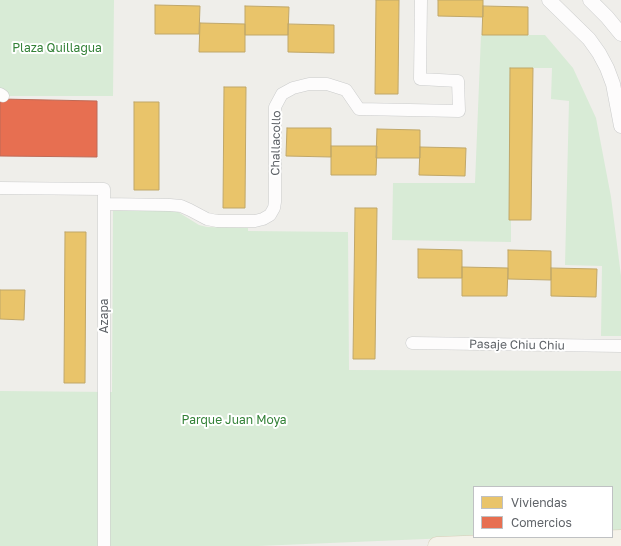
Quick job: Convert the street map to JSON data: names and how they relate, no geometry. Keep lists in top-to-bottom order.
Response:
{
  "streets": {
    "street": ["Challacollo", "Azapa", "Pasaje Chiu Chiu"]
  },
  "crossings": [
    ["Challacollo", "Azapa"]
  ],
  "parks": ["Plaza Quillagua", "Parque Juan Moya"],
  "legend": ["Viviendas", "Comercios"]
}
